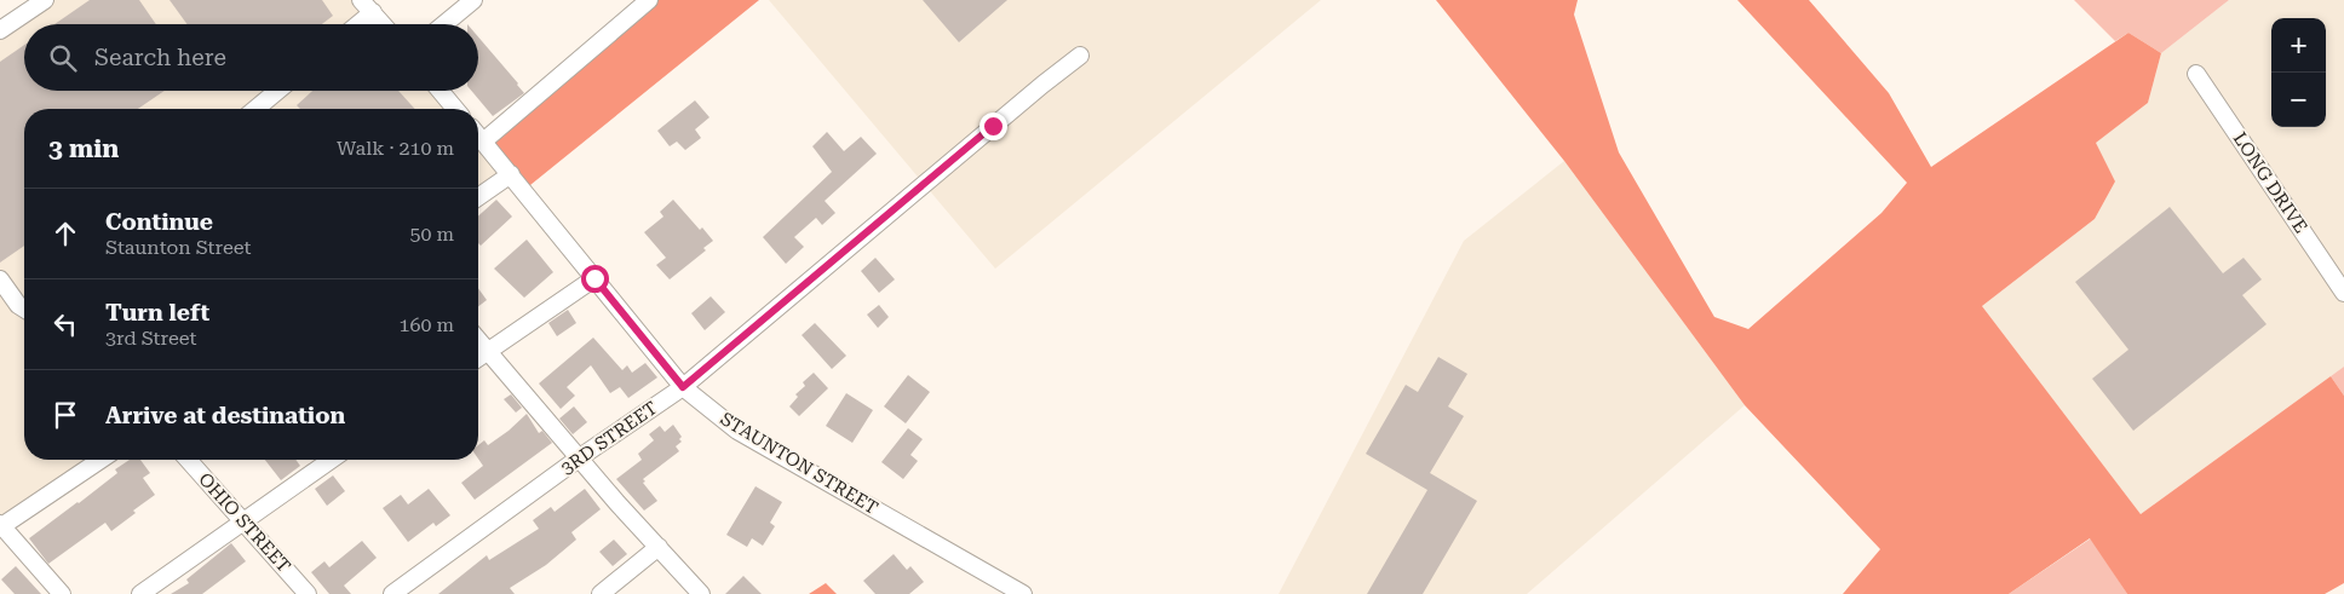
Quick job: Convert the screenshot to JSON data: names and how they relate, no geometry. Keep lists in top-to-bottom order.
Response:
{
  "streets": {
    "street": [
      "LONG DRIVE",
      "3RD STREET",
      "STAUNTON STREET",
      "OHIO STREET"
    ]
  },
  "crossings": [
    ["3RD STREET", "STAUNTON STREET"]
  ],
  "page": {
    "map_buttons": ["+", "−"],
    "search": "Search here",
    "heading": ["3 min", "Walk · 210 m"],
    "list": [
      ["Continue", "Staunton Street", "50 m"],
      ["Turn left", "3rd Street", "160 m"],
      "Arrive at destination"
    ]
  }
}
